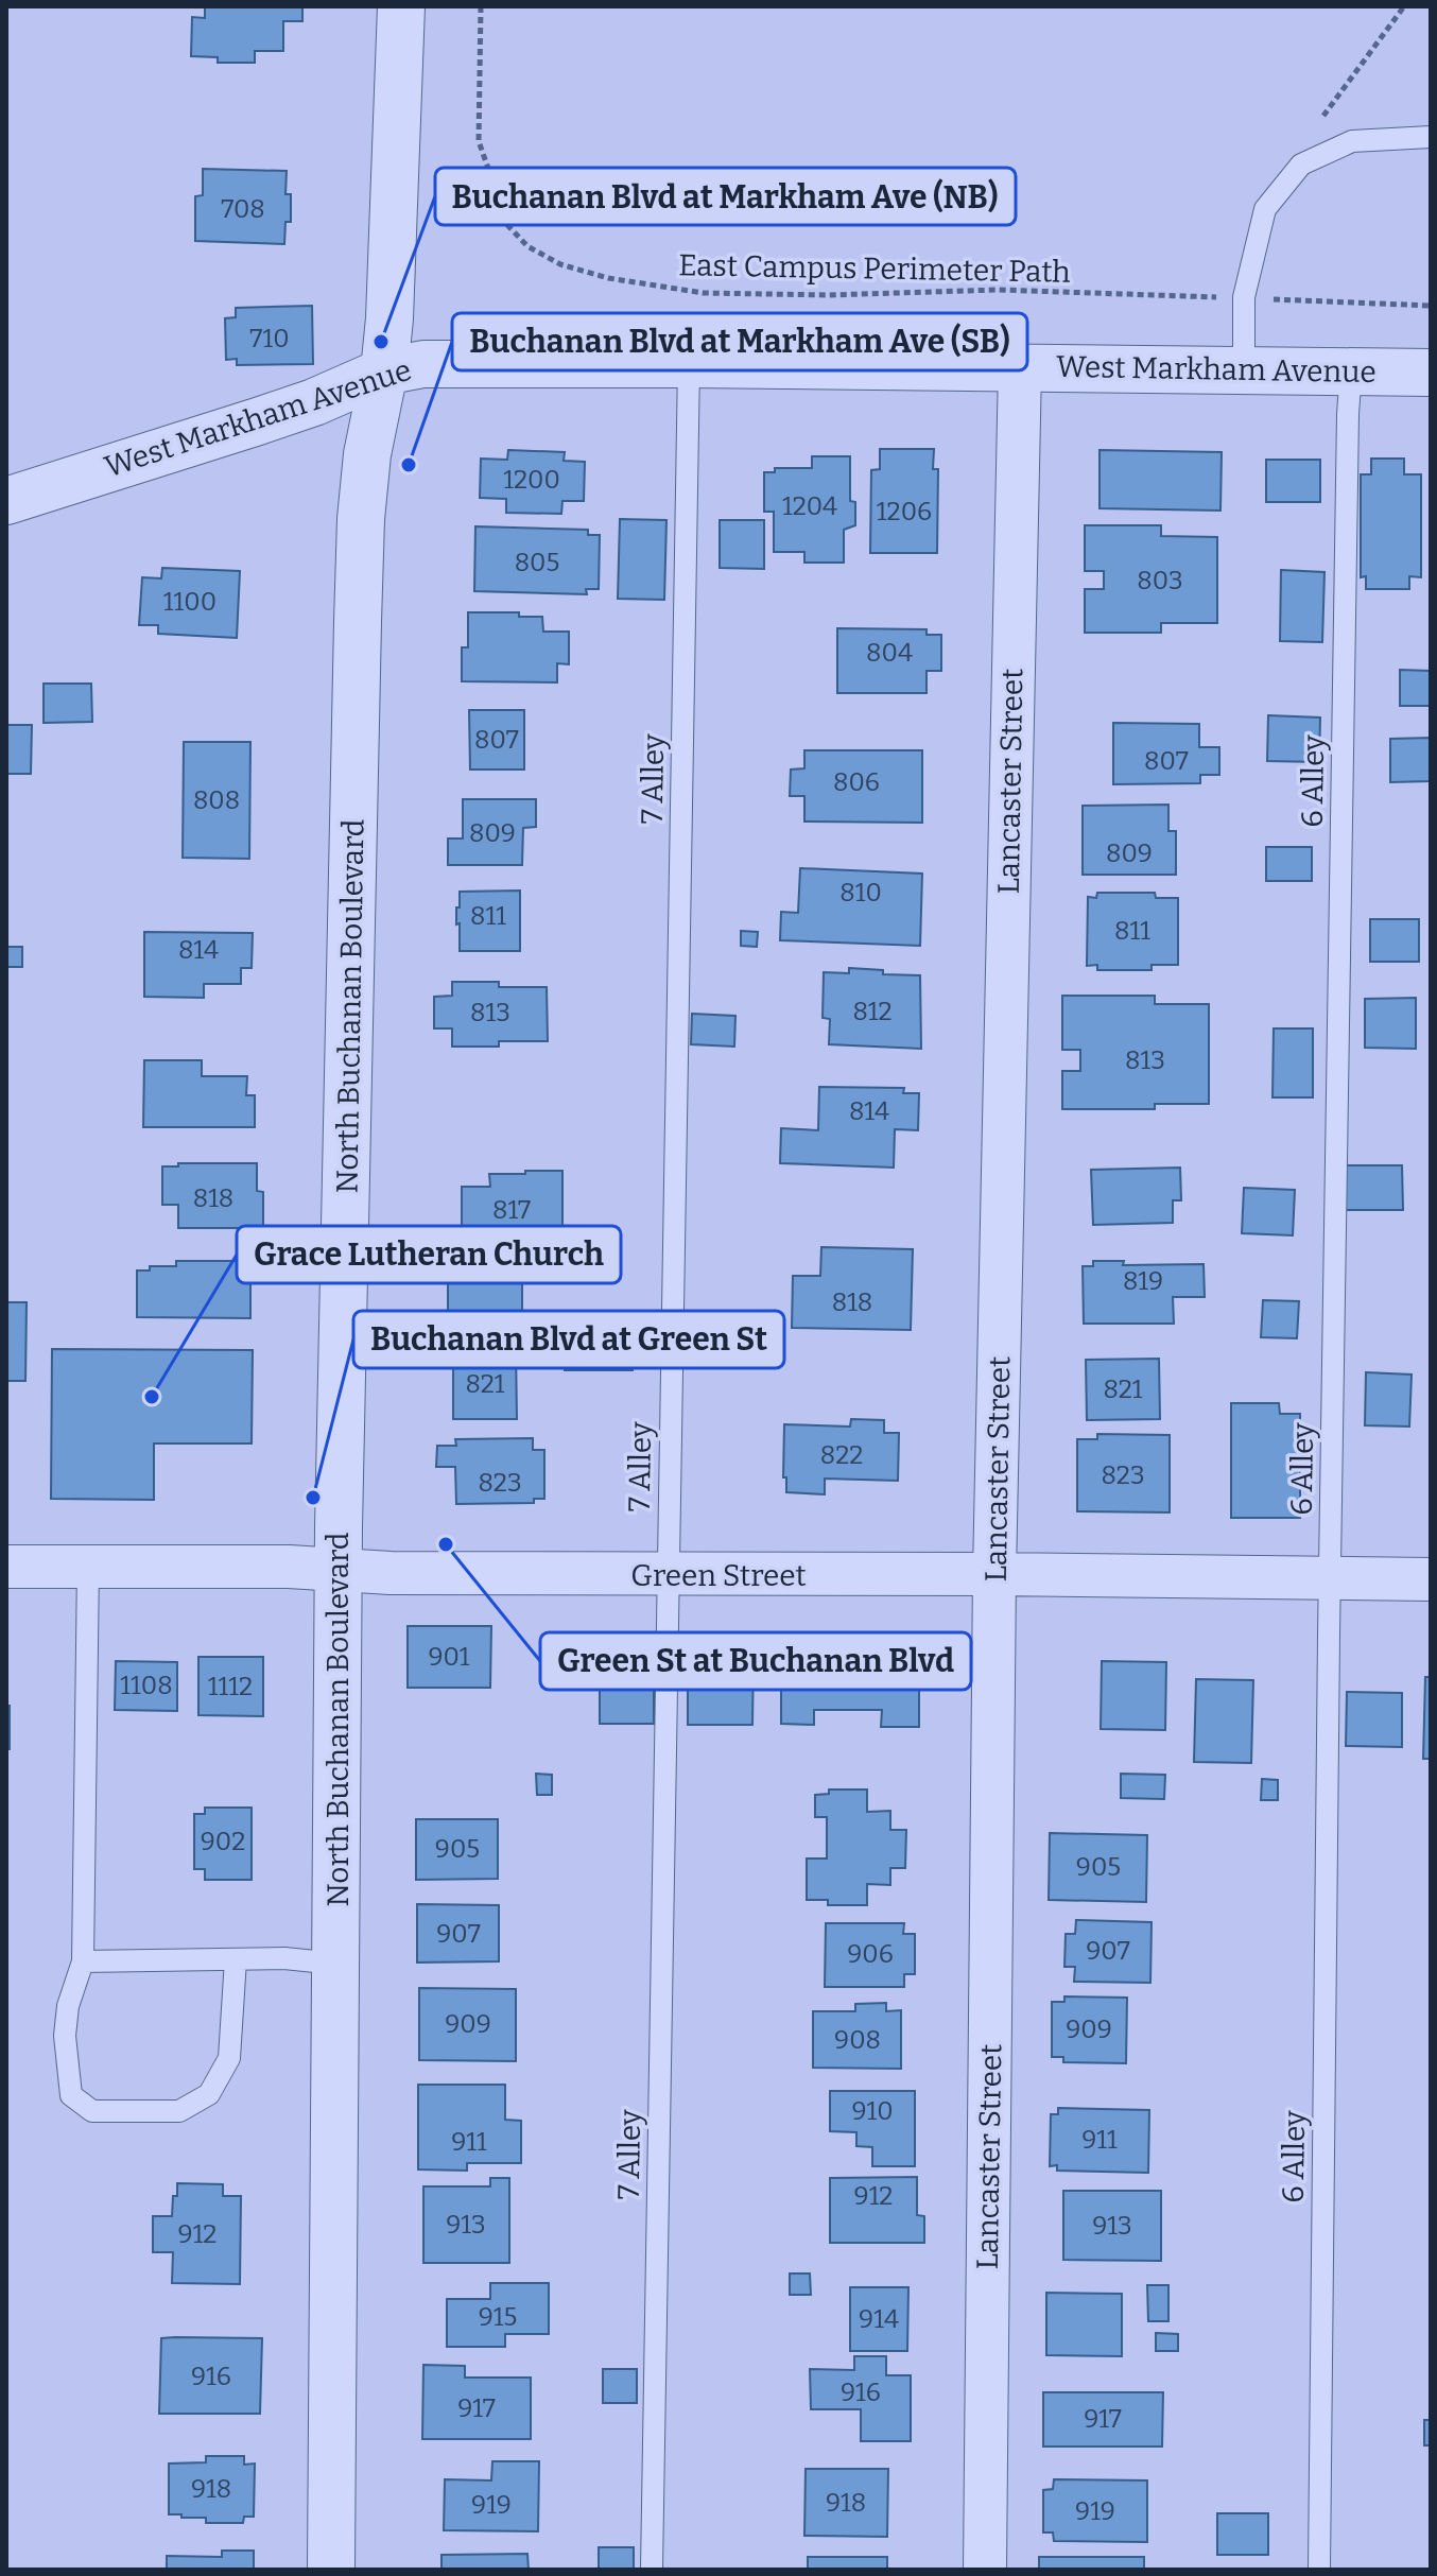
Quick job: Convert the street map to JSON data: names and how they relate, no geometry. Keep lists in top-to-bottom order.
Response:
{
  "streets": {
    "street": [
      "West Markham Avenue",
      "Lancaster Street",
      "North Buchanan Boulevard",
      "Green Street"
    ],
    "lane": ["7 Alley", "6 Alley"],
    "path": ["East Campus Perimeter Path"]
  },
  "crossings": [
    ["West Markham Avenue", "7 Alley"],
    ["West Markham Avenue", "Lancaster Street"],
    ["West Markham Avenue", "6 Alley"],
    ["West Markham Avenue", "North Buchanan Boulevard"],
    ["7 Alley", "Green Street"],
    ["Lancaster Street", "Green Street"],
    ["6 Alley", "Green Street"],
    ["North Buchanan Boulevard", "Green Street"]
  ],
  "places": [
    "Buchanan Blvd at Markham Ave (NB)",
    "Buchanan Blvd at Markham Ave (SB)",
    "Grace Lutheran Church",
    "Buchanan Blvd at Green St",
    "Green St at Buchanan Blvd"
  ],
  "house_numbers": [
    "708",
    "710",
    "1200",
    "1204",
    "1206",
    "805",
    "803",
    "1100",
    "804",
    "807",
    "807",
    "806",
    "808",
    "809",
    "809",
    "810",
    "811",
    "811",
    "814",
    "812",
    "813",
    "813",
    "814",
    "818",
    "817",
    "819",
    "818",
    "821",
    "821",
    "822",
    "823",
    "823",
    "901",
    "1108",
    "1112",
    "902",
    "905",
    "905",
    "907",
    "907",
    "906",
    "909",
    "909",
    "908",
    "910",
    "911",
    "911",
    "912",
    "913",
    "913",
    "912",
    "915",
    "914",
    "916",
    "916",
    "917",
    "917",
    "918",
    "918",
    "919",
    "919"
  ]
}
